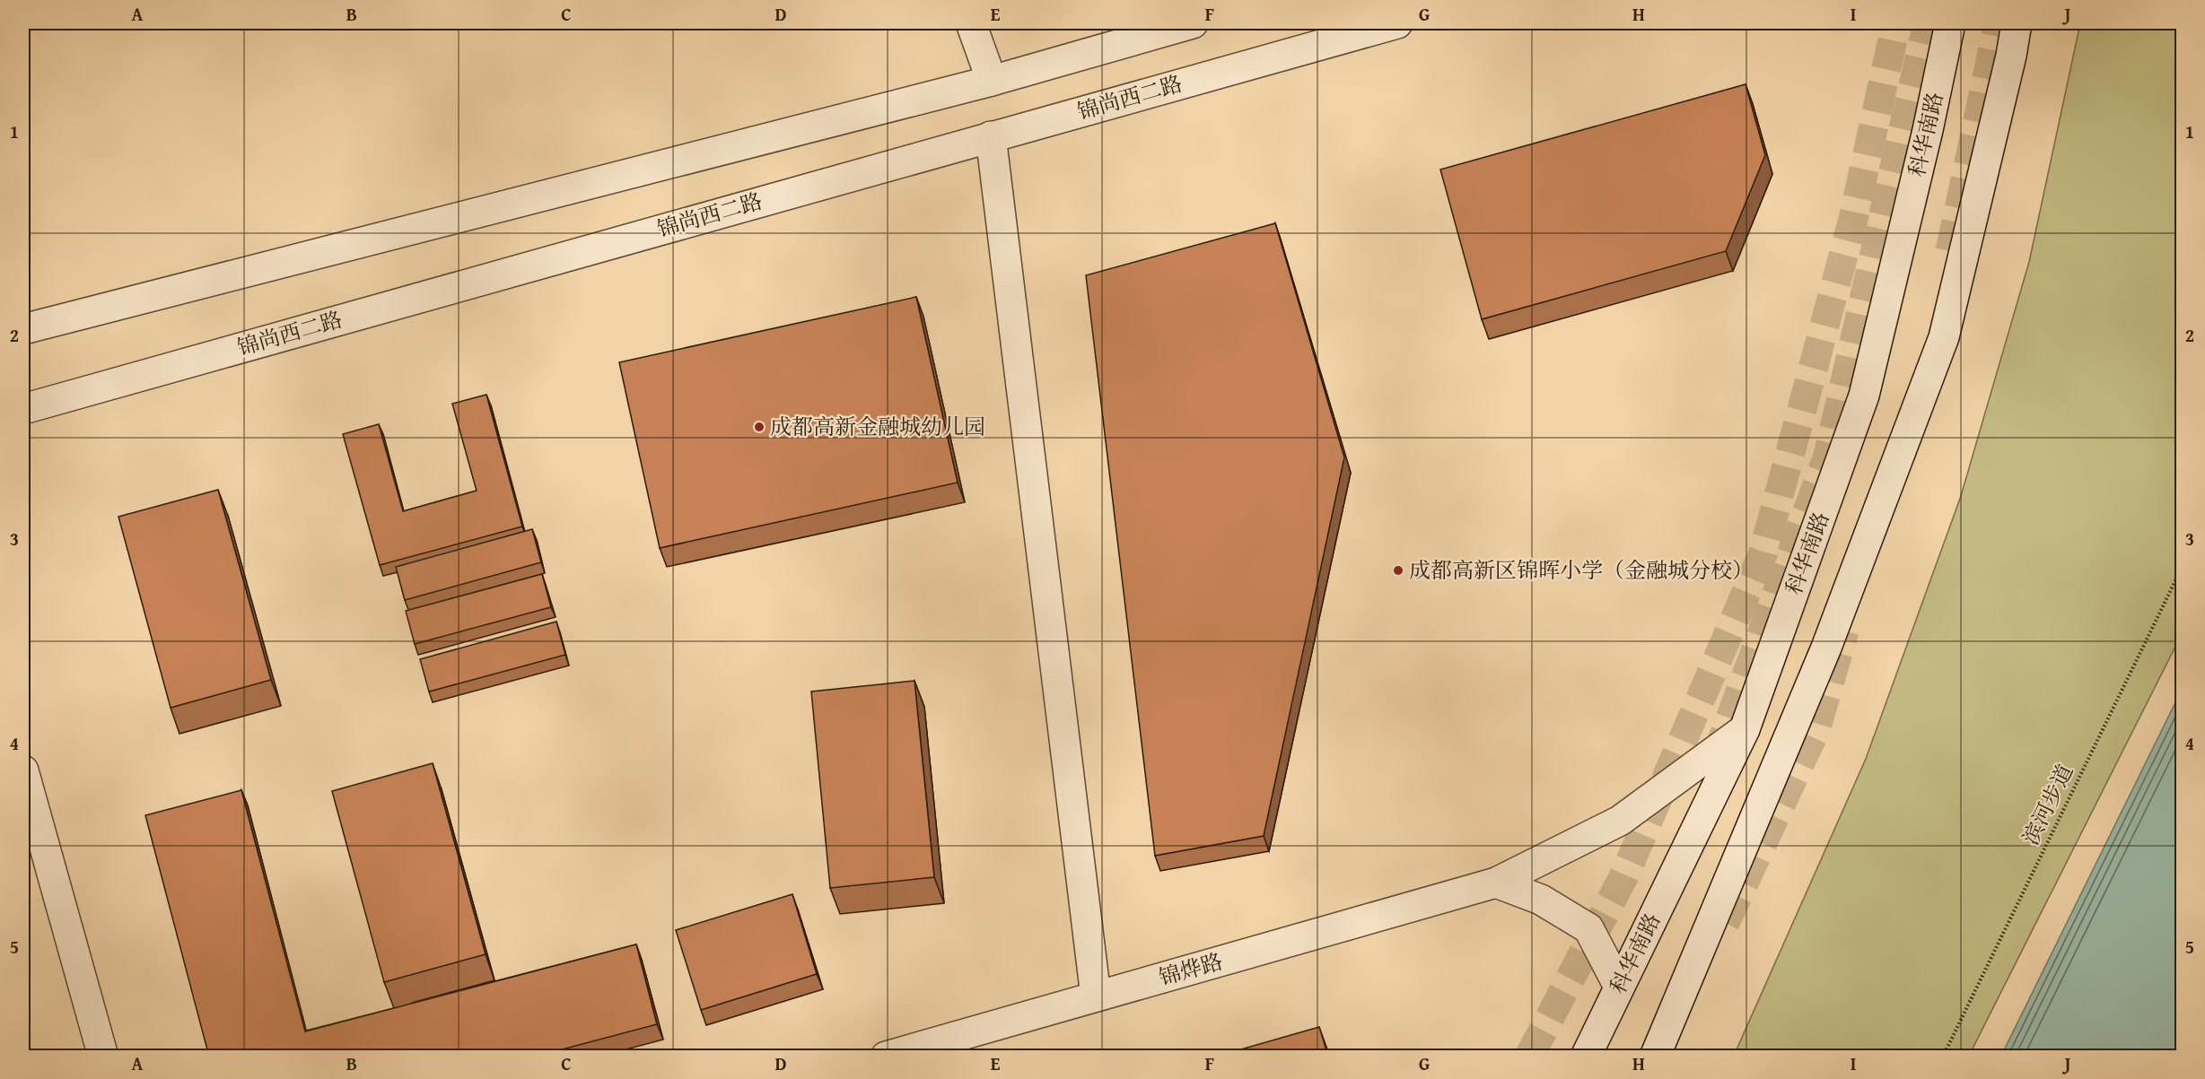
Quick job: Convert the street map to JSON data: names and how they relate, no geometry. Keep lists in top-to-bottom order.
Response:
{
  "streets": {
    "street": ["锦尚西二路", "科华南路", "锦烨路"],
    "path": ["滨河步道"]
  },
  "crossings": [
    ["科华南路", "锦烨路"]
  ],
  "places": ["成都高新金融城幼儿园", "成都高新区锦晖小学（金融城分校）"],
  "grid": {
    "columns": [
      "A",
      "B",
      "C",
      "D",
      "E",
      "F",
      "G",
      "H",
      "I",
      "J"
    ],
    "rows": [
      "1",
      "2",
      "3",
      "4",
      "5"
    ]
  }
}
